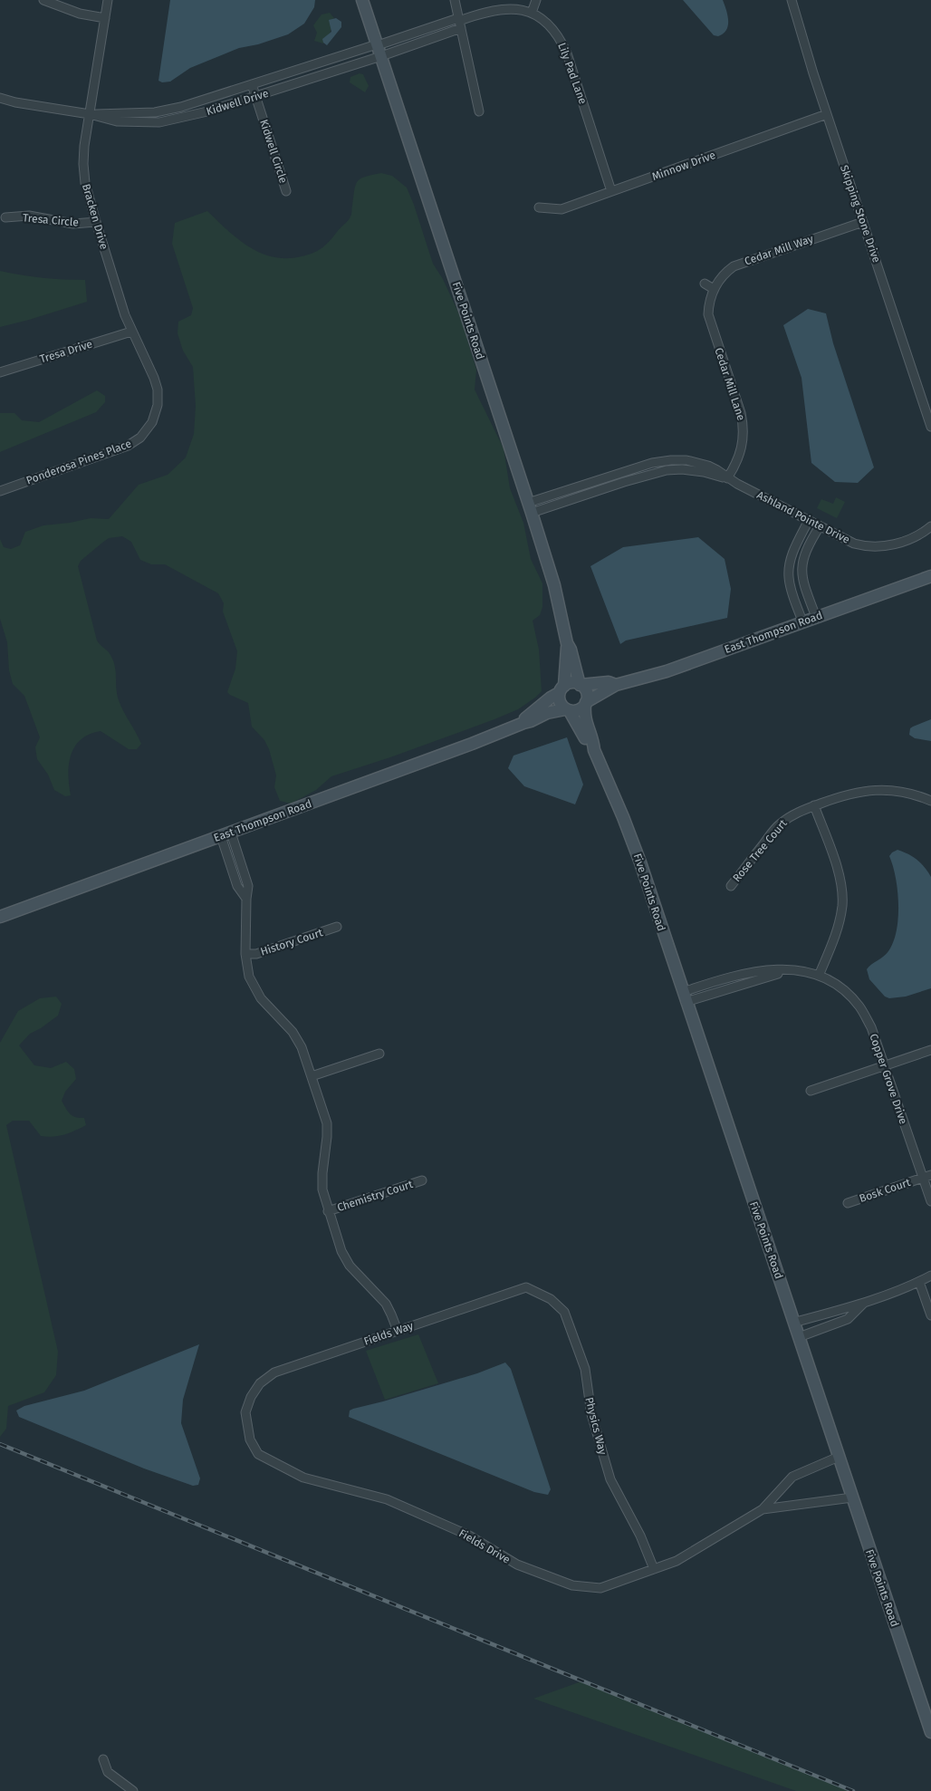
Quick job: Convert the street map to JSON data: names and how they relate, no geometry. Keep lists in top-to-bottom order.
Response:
{
  "streets": {
    "street": [
      "Lily Pad Lane",
      "Kidwell Drive",
      "Kidwell Circle",
      "Minnow Drive",
      "Skipping Stone Drive",
      "Bracken Drive",
      "Tresa Circle",
      "Cedar Mill Way",
      "Five Points Road",
      "Tresa Drive",
      "Cedar Mill Lane",
      "Ponderosa Pines Place",
      "Ashland Pointe Drive",
      "East Thompson Road",
      "Rose Tree Court",
      "History Court",
      "Copper Grove Drive",
      "Bosk Court",
      "Chemistry Court",
      "Fields Way",
      "Physics Way",
      "Fields Drive"
    ]
  },
  "crossings": [
    ["Lily Pad Lane", "Kidwell Drive"],
    ["Lily Pad Lane", "Minnow Drive"],
    ["Lily Pad Lane", "Five Points Road"],
    ["Kidwell Drive", "Kidwell Circle"],
    ["Kidwell Drive", "Bracken Drive"],
    ["Kidwell Drive", "Five Points Road"],
    ["Minnow Drive", "Skipping Stone Drive"],
    ["Skipping Stone Drive", "Cedar Mill Way"],
    ["Bracken Drive", "Tresa Circle"],
    ["Bracken Drive", "Tresa Drive"],
    ["Bracken Drive", "Ponderosa Pines Place"],
    ["Cedar Mill Way", "Cedar Mill Lane"],
    ["Five Points Road", "Ashland Pointe Drive"],
    ["Five Points Road", "East Thompson Road"],
    ["Five Points Road", "Copper Grove Drive"],
    ["Five Points Road", "Fields Drive"],
    ["Cedar Mill Lane", "Ashland Pointe Drive"],
    ["Copper Grove Drive", "Bosk Court"],
    ["Fields Way", "Physics Way"],
    ["Fields Way", "Fields Drive"],
    ["Physics Way", "Fields Drive"]
  ]
}
